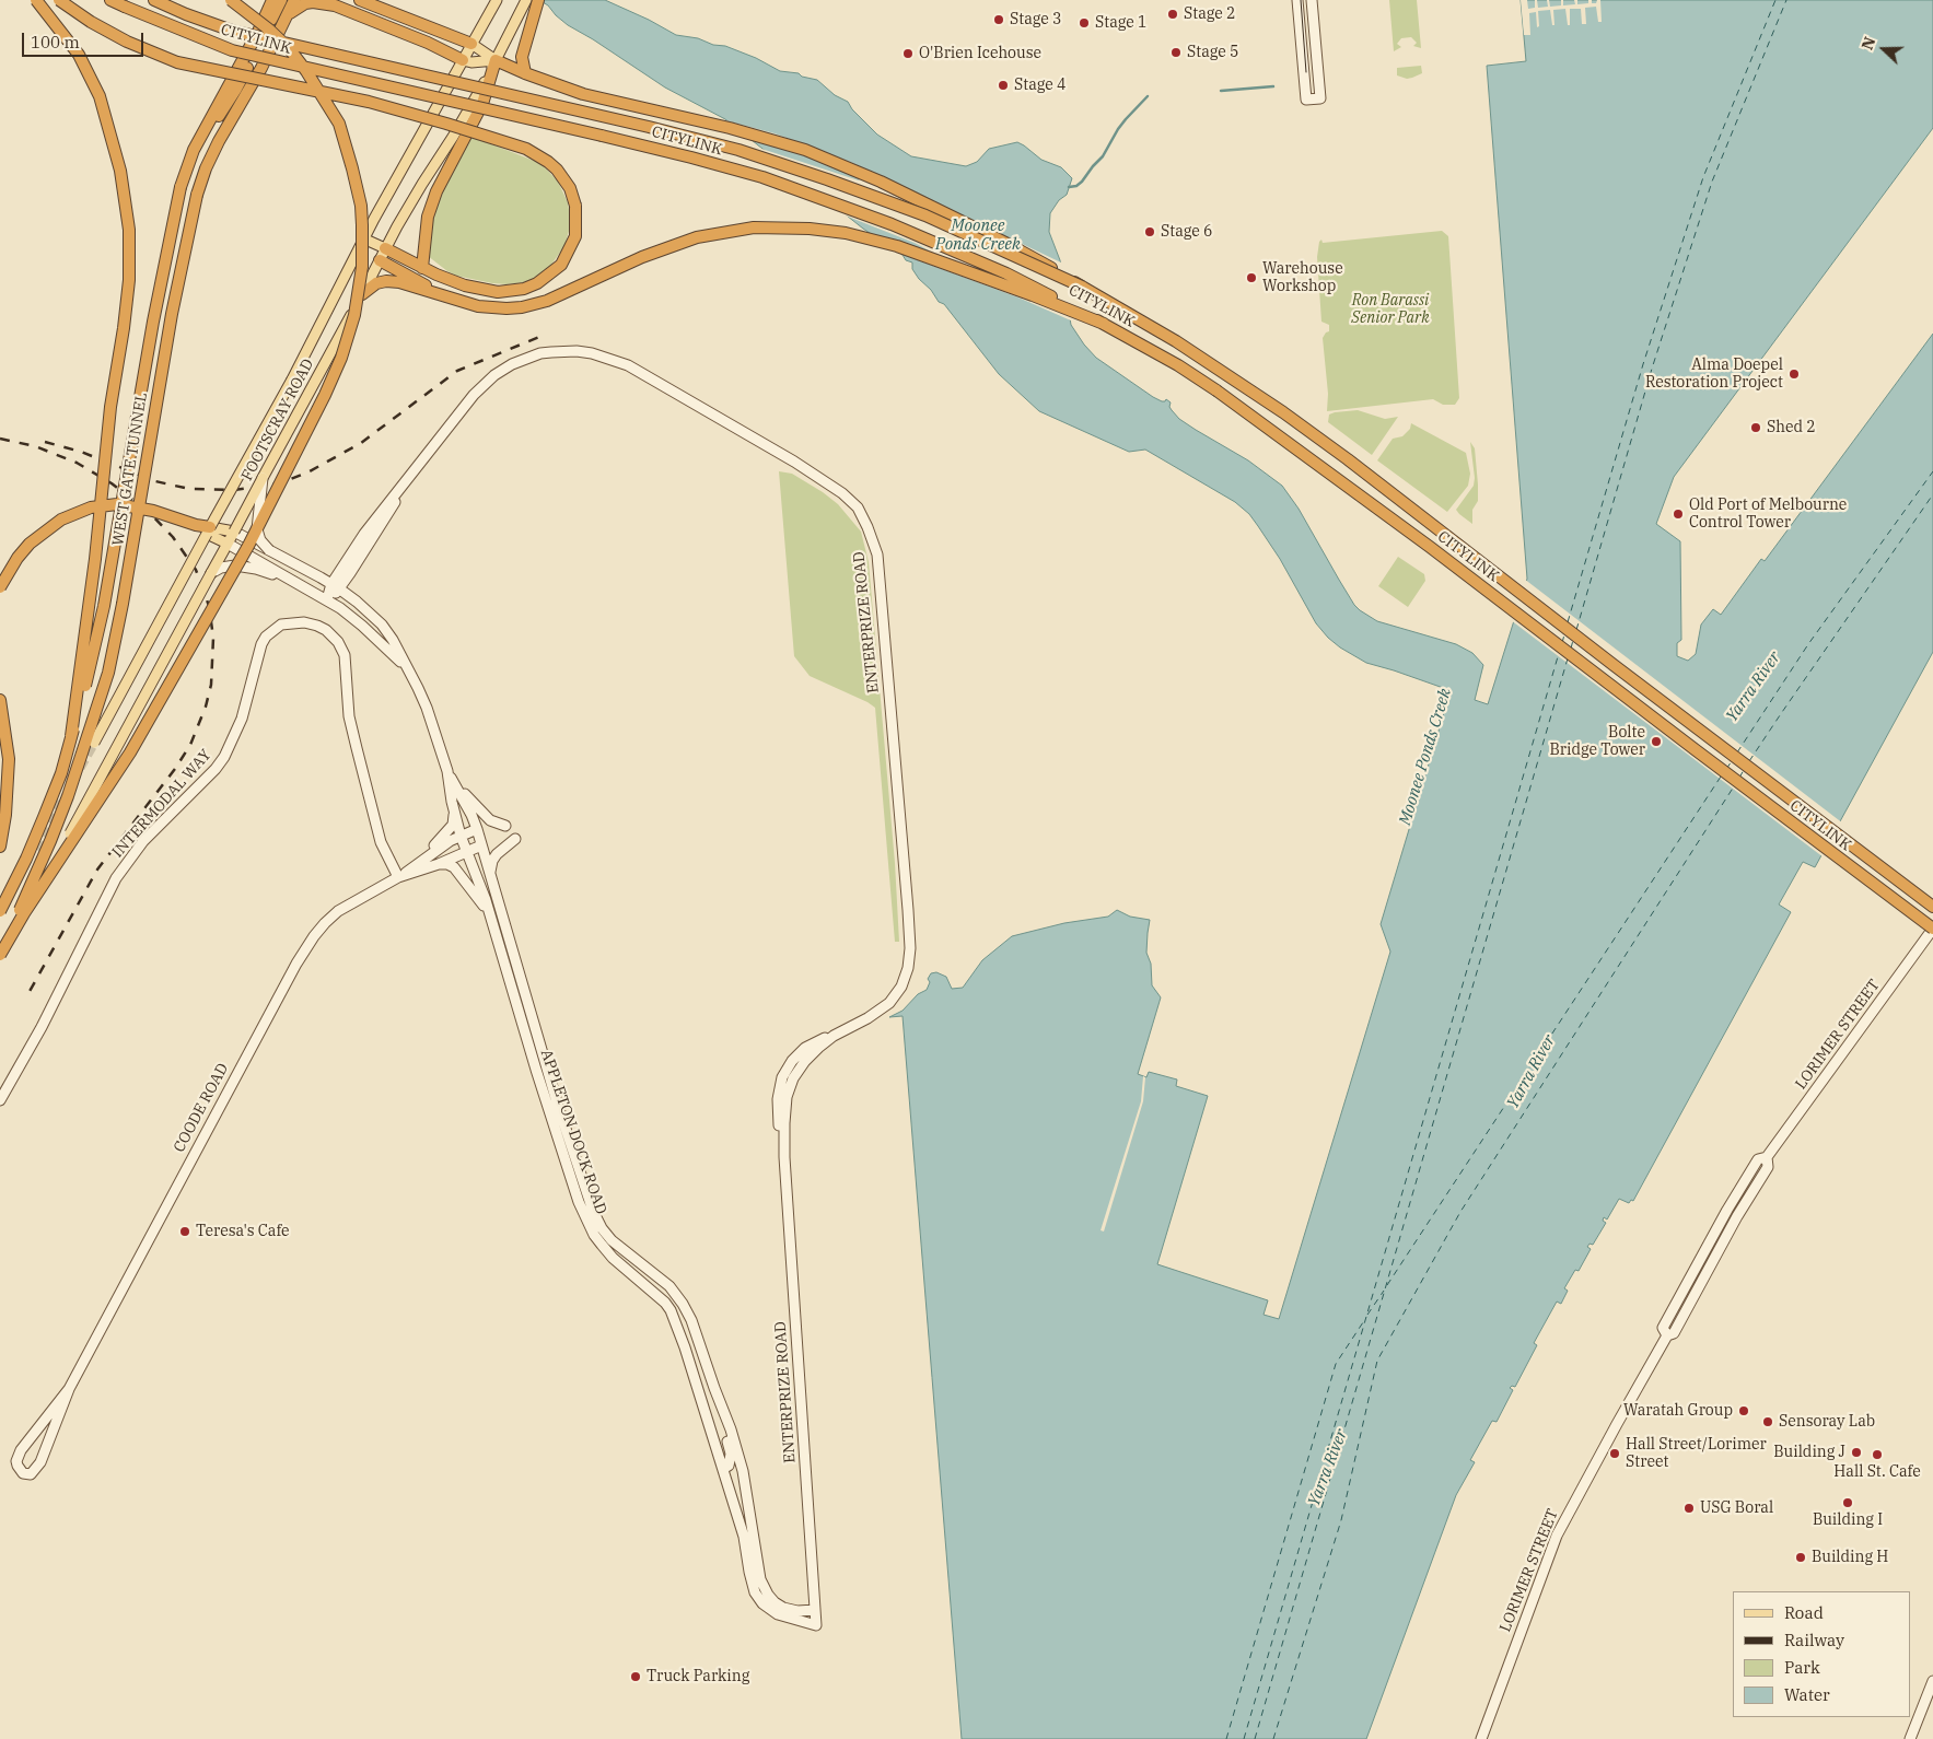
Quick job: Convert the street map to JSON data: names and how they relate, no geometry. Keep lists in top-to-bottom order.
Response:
{
  "streets": {
    "highway": ["CITYLINK", "WEST GATE TUNNEL"],
    "main road": ["FOOTSCRAY ROAD", "APPLETON DOCK ROAD"],
    "street": [
      "ENTERPRIZE ROAD",
      "INTERMODAL WAY",
      "LORIMER STREET",
      "COODE ROAD"
    ]
  },
  "crossings": [
    ["CITYLINK", "LORIMER STREET"],
    ["FOOTSCRAY ROAD", "APPLETON DOCK ROAD"],
    ["ENTERPRIZE ROAD", "APPLETON DOCK ROAD"],
    ["INTERMODAL WAY", "COODE ROAD"],
    ["COODE ROAD", "APPLETON DOCK ROAD"]
  ],
  "water": ["Moonee Ponds Creek", "Yarra River"],
  "parks": ["Ron Barassi Senior Park"],
  "places": [
    "Stage 2",
    "Stage 3",
    "Stage 1",
    "Stage 5",
    "O'Brien Icehouse",
    "Stage 4",
    "Stage 6",
    "Warehouse Workshop",
    "Alma Doepel Restoration Project",
    "Shed 2",
    "Old Port of Melbourne Control Tower",
    "Bolte Bridge Tower",
    "Teresa's Cafe",
    "Waratah Group",
    "Sensoray Lab",
    "Building J",
    "Hall Street/Lorimer Street",
    "Hall St. Cafe",
    "Building I",
    "USG Boral",
    "Building H",
    "Truck Parking"
  ],
  "legend": [
    "Road",
    "Railway",
    "Park",
    "Water"
  ],
  "scale_bar": "100 m",
  "north": "left"
}
